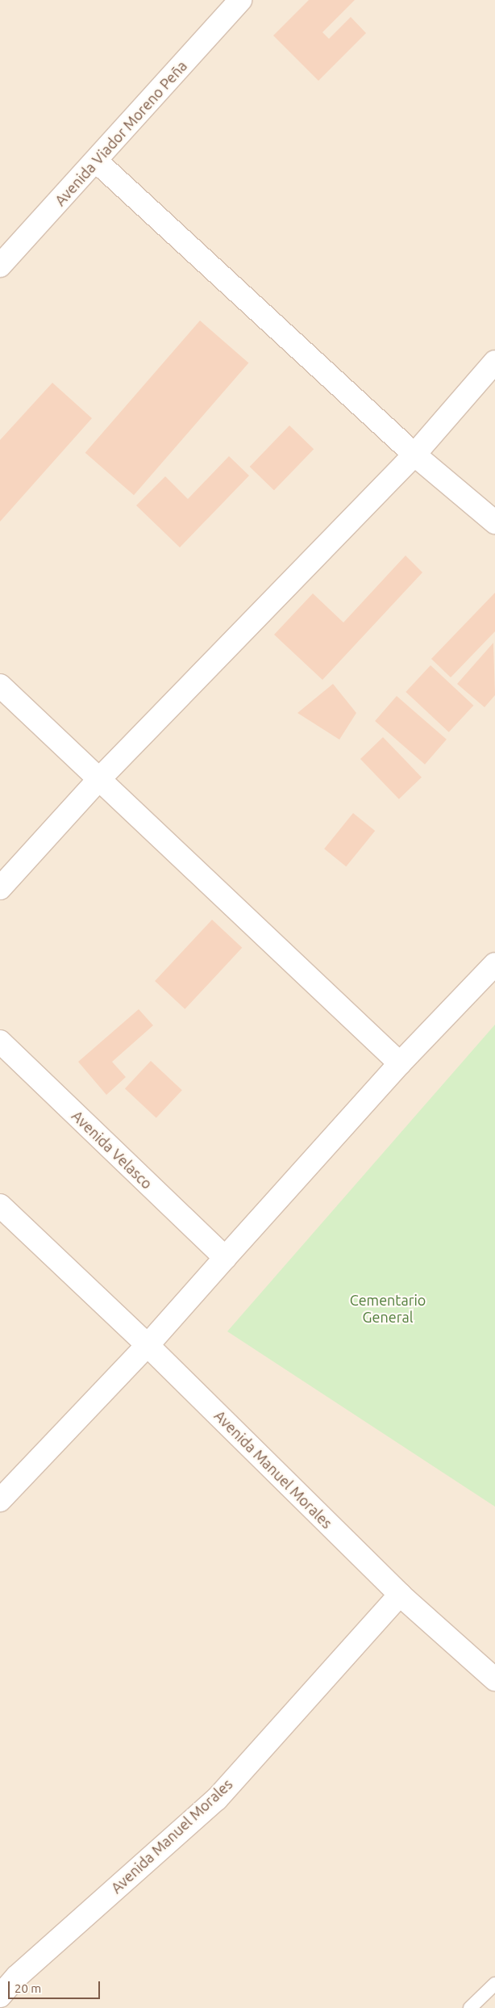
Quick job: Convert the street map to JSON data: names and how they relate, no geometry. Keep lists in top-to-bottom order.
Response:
{
  "streets": {
    "street": ["Avenida Viador Moreno Peña", "Avenida Velasco", "Avenida Manuel Morales"]
  },
  "parks": ["Cementario General"],
  "scale_bar": "20 m"
}
